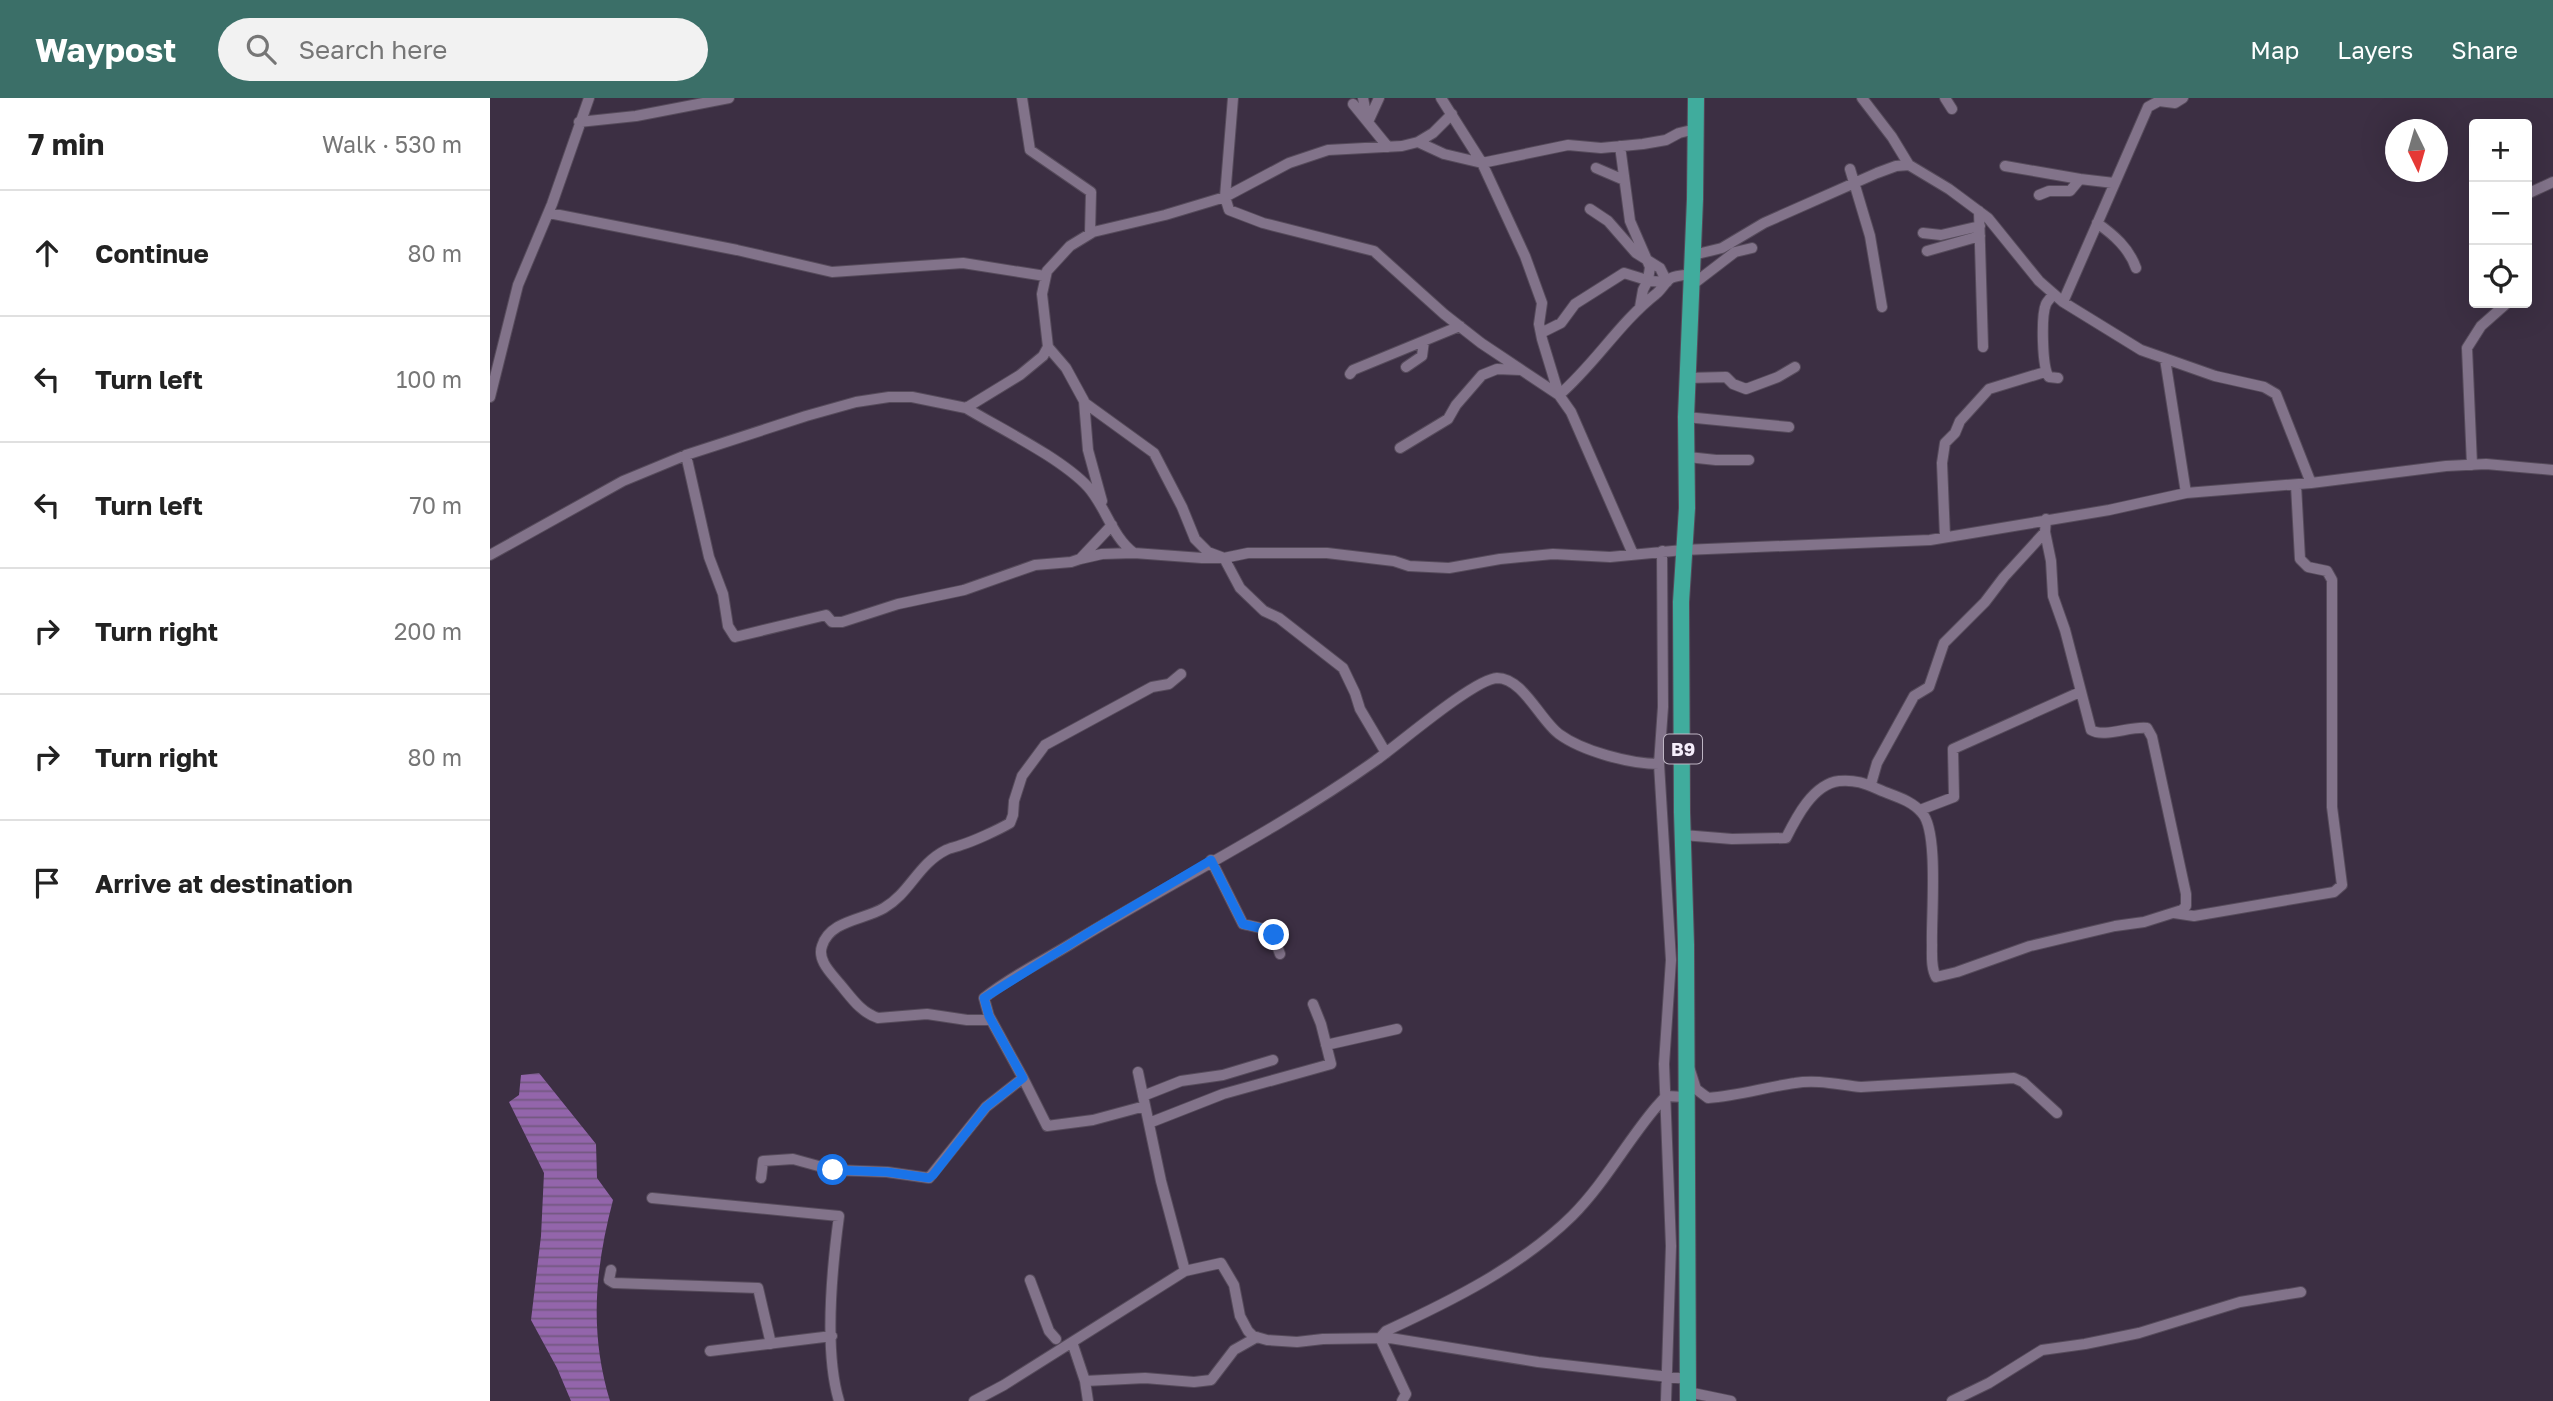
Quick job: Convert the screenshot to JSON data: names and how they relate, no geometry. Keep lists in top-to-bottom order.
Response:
{
  "streets": {
    "highway": ["B9"]
  },
  "north": "bottom",
  "page": {
    "header": "Waypost",
    "search": "Search here",
    "nav": ["Map", "Layers", "Share"],
    "heading": ["7 min", "Walk · 530 m"],
    "map_buttons": ["+", "−"],
    "list": [
      ["Continue", "80 m"],
      ["Turn left", "100 m"],
      ["Turn left", "70 m"],
      ["Turn right", "200 m"],
      ["Turn right", "80 m"],
      "Arrive at destination"
    ]
  }
}
